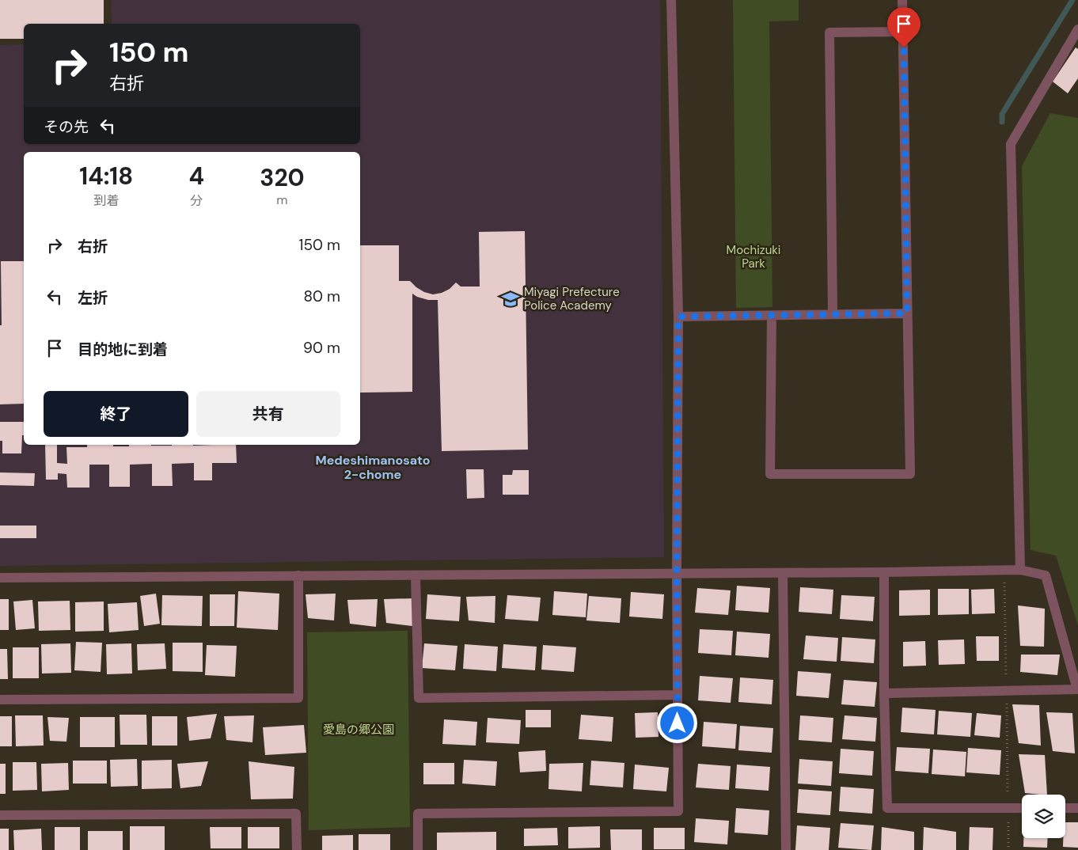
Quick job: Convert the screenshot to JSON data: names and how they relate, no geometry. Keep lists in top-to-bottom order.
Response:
{
  "districts": ["Medeshimanosato 2-chome"],
  "parks": ["Mochizuki Park", "愛島の郷公園"],
  "places": {
    "school or university": ["Miyagi Prefecture Police Academy"]
  },
  "page": {
    "turn": ["150 m", "右折"],
    "then": "その先",
    "eta": [
      "14:18",
      "到着",
      "4",
      "分",
      "320",
      "m"
    ],
    "list": [
      {
        "name": "右折",
        "value": "150 m"
      },
      {
        "name": "左折",
        "value": "80 m"
      },
      {
        "name": "目的地に到着",
        "value": "90 m"
      }
    ],
    "buttons": ["終了", "共有"]
  }
}
